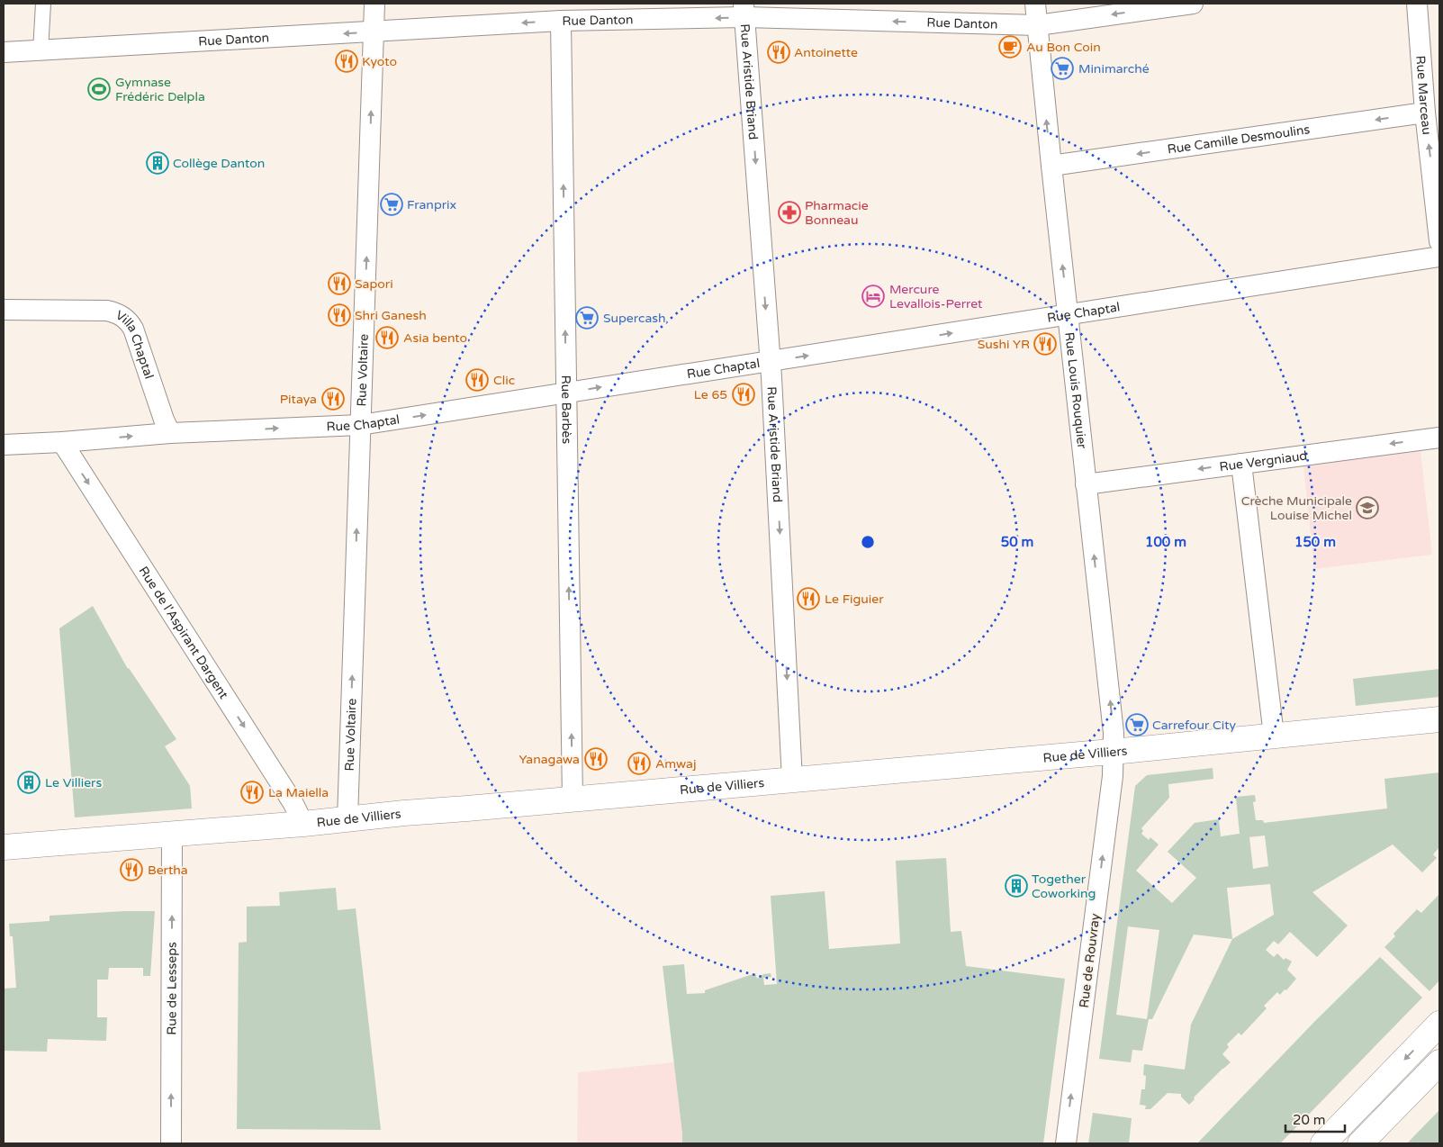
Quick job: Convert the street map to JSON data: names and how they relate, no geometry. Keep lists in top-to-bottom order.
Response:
{
  "streets": {
    "street": [
      "Rue Danton",
      "Rue Aristide Briand",
      "Rue Marceau",
      "Rue Camille Desmoulins",
      "Rue Chaptal",
      "Villa Chaptal",
      "Rue Voltaire",
      "Rue Louis Rouquier",
      "Rue Barbès",
      "Rue Vergniaud",
      "Rue de l'Aspirant Dargent",
      "Rue de Villiers",
      "Rue de Rouvray",
      "Rue de Lesseps"
    ]
  },
  "crossings": [
    ["Rue Danton", "Rue Aristide Briand"],
    ["Rue Danton", "Rue Voltaire"],
    ["Rue Danton", "Rue Louis Rouquier"],
    ["Rue Danton", "Rue Barbès"],
    ["Rue Aristide Briand", "Rue Chaptal"],
    ["Rue Aristide Briand", "Rue de Villiers"],
    ["Rue Marceau", "Rue Camille Desmoulins"],
    ["Rue Camille Desmoulins", "Rue Louis Rouquier"],
    ["Rue Chaptal", "Villa Chaptal"],
    ["Rue Chaptal", "Rue Voltaire"],
    ["Rue Chaptal", "Rue Louis Rouquier"],
    ["Rue Chaptal", "Rue Barbès"],
    ["Rue Chaptal", "Rue de l'Aspirant Dargent"],
    ["Rue Voltaire", "Rue de Villiers"],
    ["Rue Louis Rouquier", "Rue Vergniaud"],
    ["Rue Louis Rouquier", "Rue de Villiers"],
    ["Rue Louis Rouquier", "Rue de Rouvray"],
    ["Rue Barbès", "Rue de Villiers"],
    ["Rue de l'Aspirant Dargent", "Rue de Villiers"],
    ["Rue de Villiers", "Rue de Rouvray"],
    ["Rue de Villiers", "Rue de Lesseps"]
  ],
  "one_way": [
    "Rue Danton",
    "Rue Aristide Briand",
    "Rue Marceau",
    "Rue Camille Desmoulins",
    "Rue Chaptal",
    "Rue Voltaire",
    "Rue Barbès",
    "Rue Vergniaud",
    "Rue de l'Aspirant Dargent",
    "Rue de Rouvray",
    "Rue de Lesseps"
  ],
  "places": {
    "cafe": ["Au Bon Coin"],
    "restaurant": [
      "Antoinette",
      "Kyoto",
      "Sapori",
      "Shri Ganesh",
      "Asia bento",
      "Sushi YR",
      "Clic",
      "Le 65",
      "Pitaya",
      "Le Figuier",
      "Yanagawa",
      "Amwaj",
      "La Maiella",
      "Bertha"
    ],
    "supermarket": [
      "Minimarché",
      "Franprix",
      "Supercash",
      "Carrefour City"
    ],
    "sports": ["Gymnase Frédéric Delpla"],
    "building": ["Collège Danton", "Le Villiers", "Together Coworking"],
    "pharmacy": ["Pharmacie Bonneau"],
    "hotel": ["Mercure Levallois-Perret"],
    "school or university": ["Crèche Municipale Louise Michel"]
  },
  "scale_bar": "20 m",
  "rings": ["50 m", "100 m", "150 m"]
}
